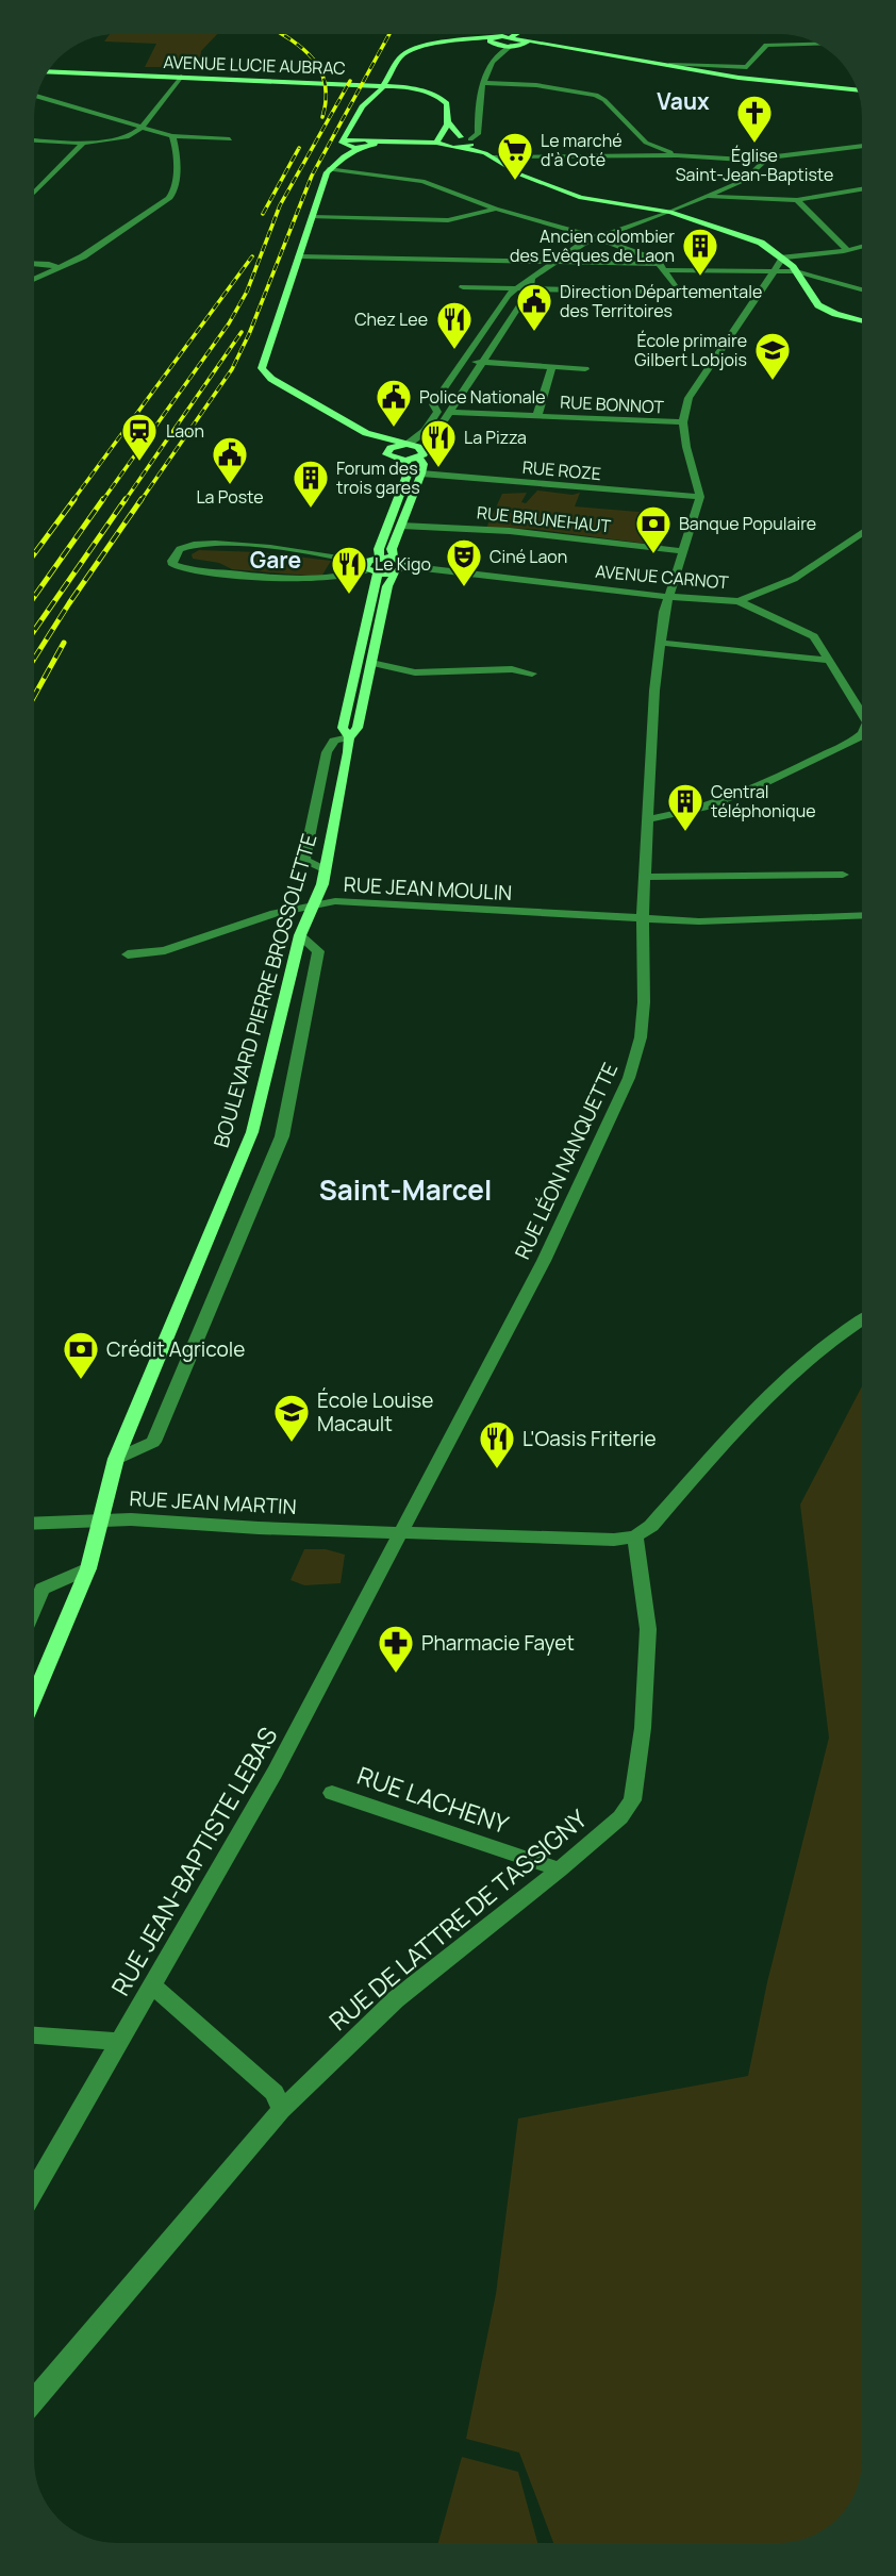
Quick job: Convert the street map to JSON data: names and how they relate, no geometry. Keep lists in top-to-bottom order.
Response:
{
  "streets": {
    "main road": ["AVENUE LUCIE AUBRAC", "BOULEVARD PIERRE BROSSOLETTE"],
    "street": [
      "RUE BONNOT",
      "RUE ROZE",
      "RUE BRUNEHAUT",
      "AVENUE CARNOT",
      "RUE JEAN MOULIN",
      "RUE LÉON NANQUETTE",
      "RUE JEAN MARTIN",
      "RUE LACHENY",
      "RUE JEAN-BAPTISTE LEBAS",
      "RUE DE LATTRE DE TASSIGNY"
    ]
  },
  "crossings": [
    ["RUE ROZE", "RUE LÉON NANQUETTE"],
    ["RUE BRUNEHAUT", "RUE LÉON NANQUETTE"],
    ["AVENUE CARNOT", "RUE LÉON NANQUETTE"],
    ["RUE JEAN MOULIN", "BOULEVARD PIERRE BROSSOLETTE"],
    ["RUE JEAN MOULIN", "RUE LÉON NANQUETTE"],
    ["BOULEVARD PIERRE BROSSOLETTE", "RUE JEAN MARTIN"],
    ["RUE LÉON NANQUETTE", "RUE JEAN MARTIN"],
    ["RUE LÉON NANQUETTE", "RUE JEAN-BAPTISTE LEBAS"],
    ["RUE JEAN MARTIN", "RUE JEAN-BAPTISTE LEBAS"],
    ["RUE JEAN MARTIN", "RUE DE LATTRE DE TASSIGNY"],
    ["RUE LACHENY", "RUE DE LATTRE DE TASSIGNY"]
  ],
  "districts": ["Vaux", "Gare", "Saint-Marcel"],
  "places": {
    "church": ["Église Saint-Jean-Baptiste"],
    "supermarket": ["Le marché d'à Coté"],
    "building": ["Ancien colombier des Evêques de Laon", "Forum des trois gares", "Central téléphonique"],
    "public building": ["Direction Départementale des Territoires", "Police Nationale", "La Poste"],
    "restaurant": [
      "Chez Lee",
      "La Pizza",
      "Le Kigo",
      "L'Oasis Friterie"
    ],
    "school or university": ["École primaire Gilbert Lobjois", "École Louise Macault"],
    "station": ["Laon"],
    "bank": ["Banque Populaire", "Crédit Agricole"],
    "theatre": ["Ciné Laon"],
    "pharmacy": ["Pharmacie Fayet"]
  }
}
